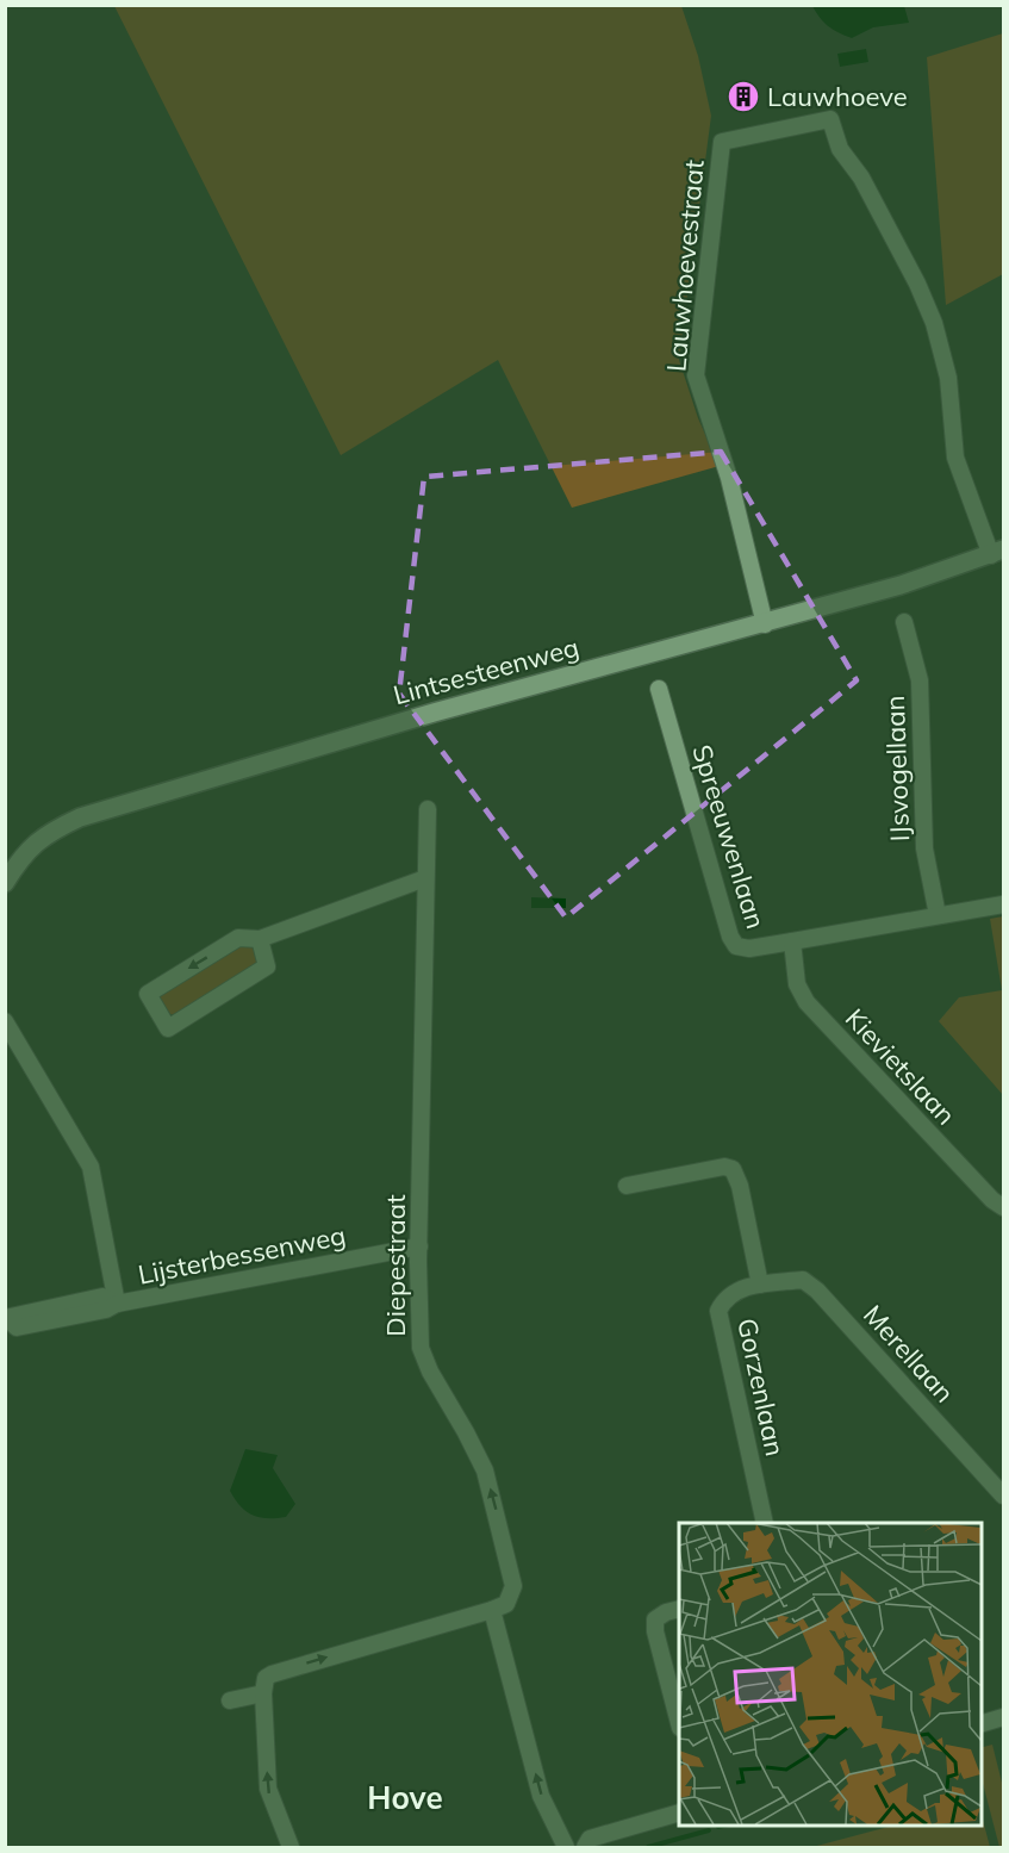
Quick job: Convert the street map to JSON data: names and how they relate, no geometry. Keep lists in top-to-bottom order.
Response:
{
  "streets": {
    "street": [
      "Lauwhoevestraat",
      "Lintsesteenweg",
      "IJsvogellaan",
      "Spreeuwenlaan",
      "Kievietslaan",
      "Lijsterbessenweg",
      "Diepestraat",
      "Merellaan",
      "Gorzenlaan"
    ]
  },
  "crossings": [
    ["Lauwhoevestraat", "Lintsesteenweg"],
    ["IJsvogellaan", "Spreeuwenlaan"],
    ["Spreeuwenlaan", "Kievietslaan"],
    ["Lijsterbessenweg", "Diepestraat"],
    ["Merellaan", "Gorzenlaan"]
  ],
  "one_way": ["Diepestraat"],
  "districts": ["Hove"],
  "places": {
    "building": ["Lauwhoeve"]
  }
}
